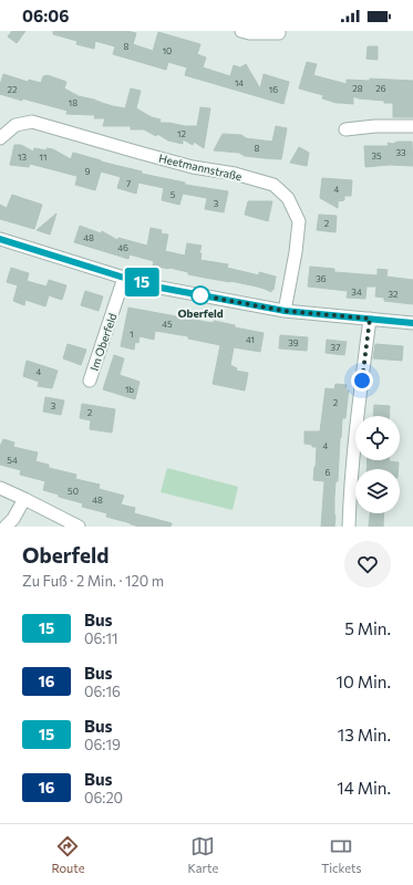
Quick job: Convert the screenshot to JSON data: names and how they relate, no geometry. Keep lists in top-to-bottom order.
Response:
{
  "streets": {
    "street": ["Heetmannstraße", "Im Oberfeld"]
  },
  "places": ["Oberfeld"],
  "lines": ["bus line 15"],
  "house_numbers": [
    "8",
    "10",
    "14",
    "28",
    "26",
    "22",
    "16",
    "18",
    "12",
    "8",
    "33",
    "35",
    "13",
    "11",
    "9",
    "7",
    "4",
    "5",
    "3",
    "2",
    "48",
    "46",
    "36",
    "34",
    "32",
    "45",
    "1",
    "41",
    "39",
    "37",
    "4",
    "1b",
    "2",
    "3",
    "2",
    "4",
    "54",
    "6",
    "50",
    "48"
  ],
  "page": {
    "status": "06:06",
    "on_map": "15",
    "heading": ["Oberfeld", "Zu Fuß · 2 Min. · 120 m"],
    "list": [
      {
        "mark": "15",
        "name": "Bus",
        "note": "06:11",
        "value": "5 Min."
      },
      {
        "mark": "16",
        "name": "Bus",
        "note": "06:16",
        "value": "10 Min."
      },
      {
        "mark": "15",
        "name": "Bus",
        "note": "06:19",
        "value": "13 Min."
      },
      {
        "mark": "16",
        "name": "Bus",
        "note": "06:20",
        "value": "14 Min."
      }
    ],
    "tabs": ["Route", "Karte", "Tickets"]
  }
}
